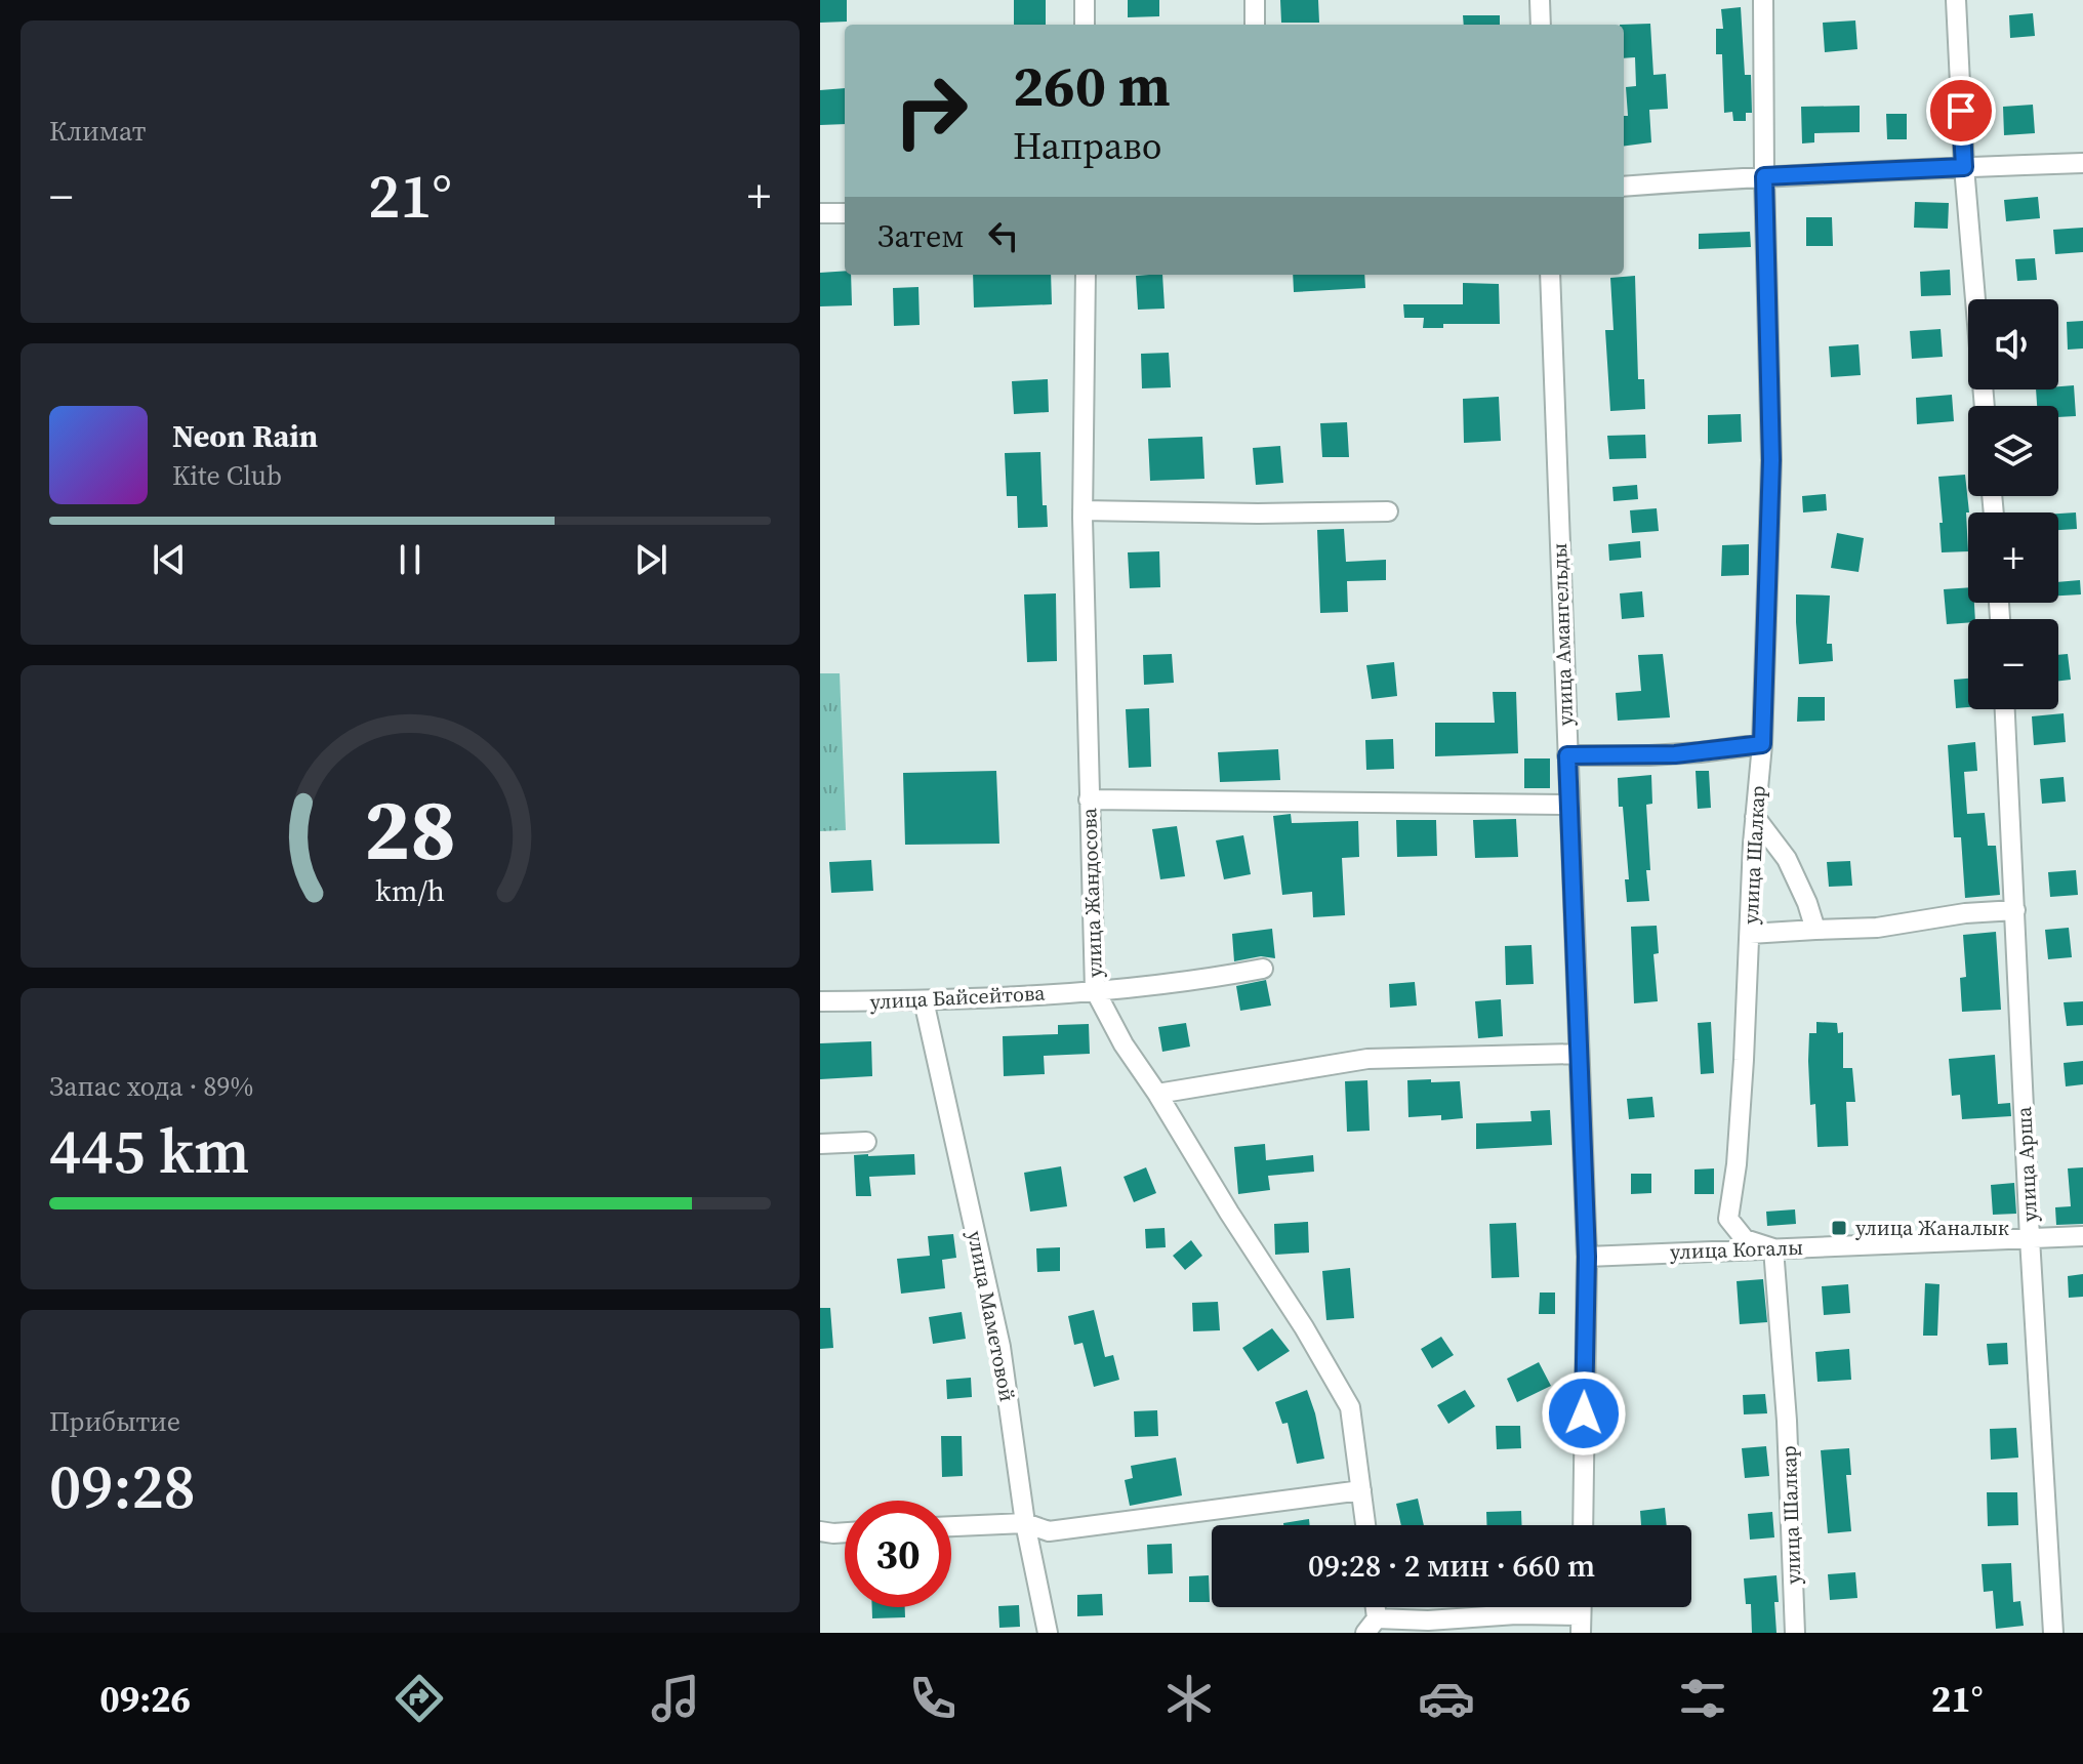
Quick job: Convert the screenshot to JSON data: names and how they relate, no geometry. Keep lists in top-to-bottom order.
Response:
{
  "streets": {
    "street": [
      "улица Амангельды",
      "улица Шалкар",
      "улица Жандосова",
      "улица Байсейтова",
      "улица Арша",
      "улица Когалы",
      "улица Маметовой"
    ]
  },
  "crossings": [
    ["улица Амангельды", "улица Когалы"],
    ["улица Шалкар", "улица Когалы"],
    ["улица Жандосова", "улица Байсейтова"],
    ["улица Байсейтова", "улица Маметовой"],
    ["улица Арша", "улица Когалы"]
  ],
  "places": {
    "transit": ["улица Жаналык"]
  },
  "page": {
    "tile": [
      "Климат",
      ["Запас хода · 89%", "445 km"],
      ["Прибытие", "09:28"]
    ],
    "turn": ["260 m", "Направо"],
    "heat": ["−", "21°", "+"],
    "then": "Затем",
    "map_buttons": ["+", "−"],
    "song": ["Neon Rain", "Kite Club"],
    "limit": "30",
    "trip": "09:28 · 2 мин · 660 m",
    "tabs": ["09:26", "21°"],
    "gauge": ["28", "km/h"]
  }
}
